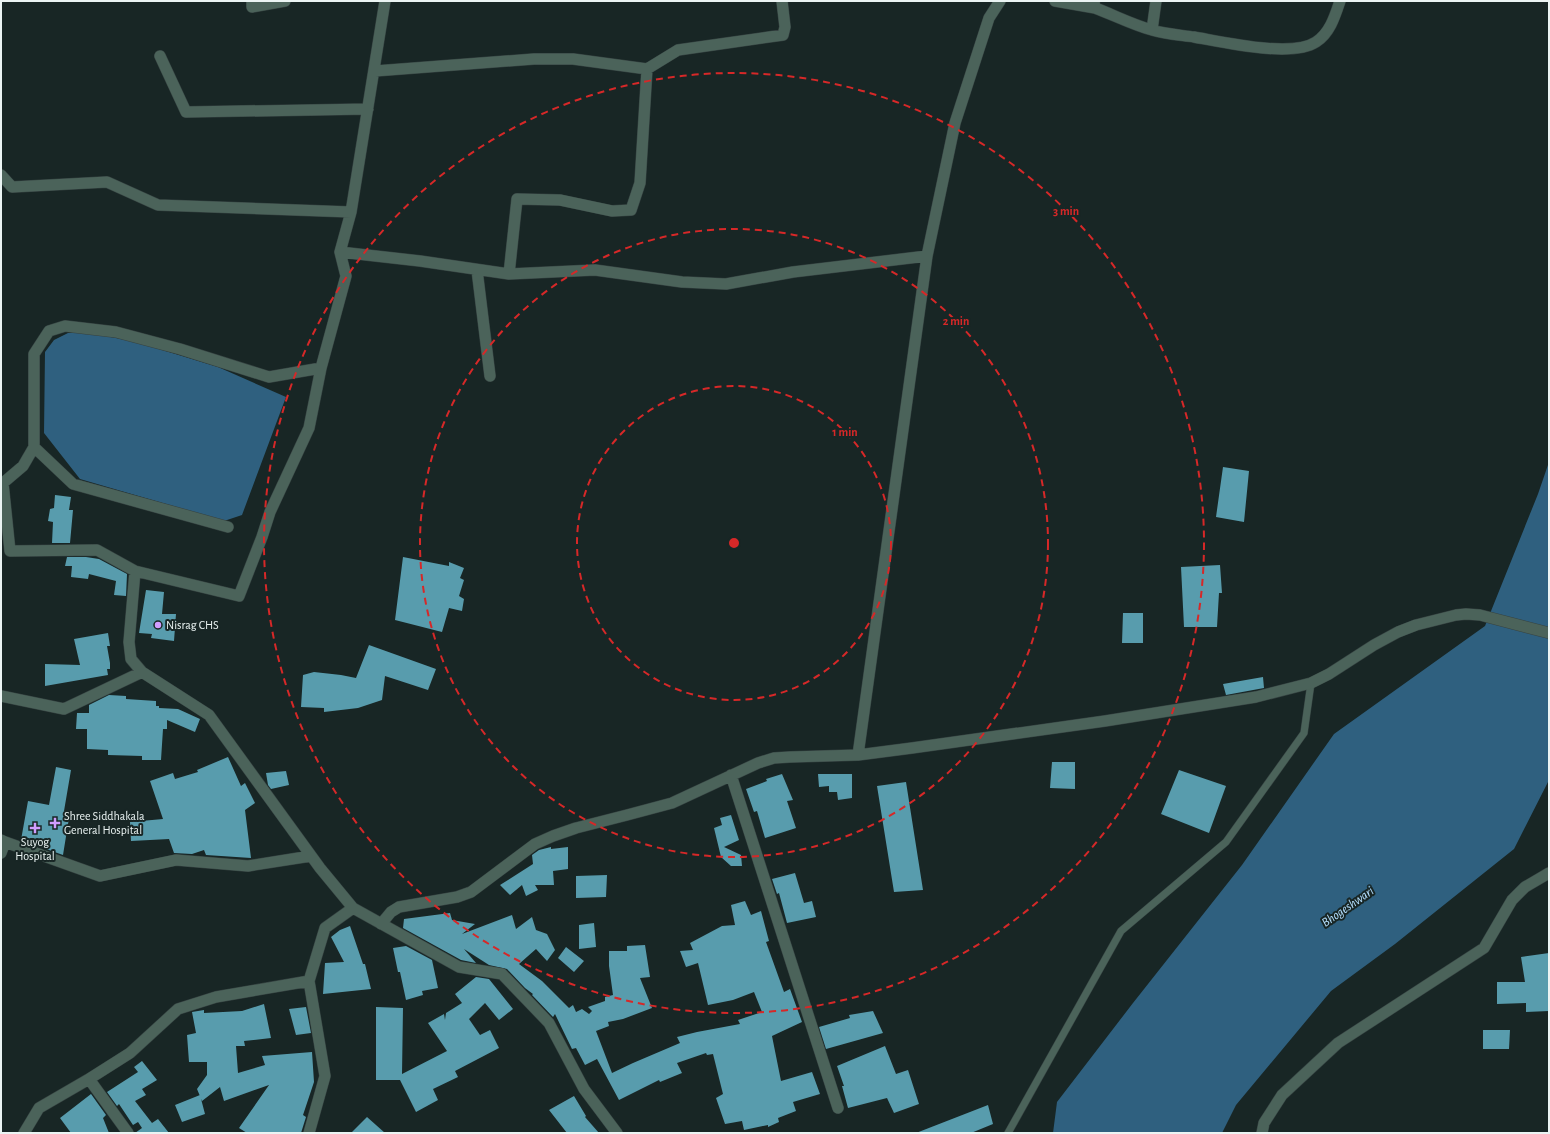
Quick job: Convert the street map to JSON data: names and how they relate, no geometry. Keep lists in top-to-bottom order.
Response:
{
  "water": ["Bhogeshwari"],
  "places": {
    "other": ["Nisrag CHS"],
    "health": ["Shree Siddhakala General Hospital", "Suyog Hospital"]
  },
  "rings": ["3 min", "2 min", "1 min"]
}
